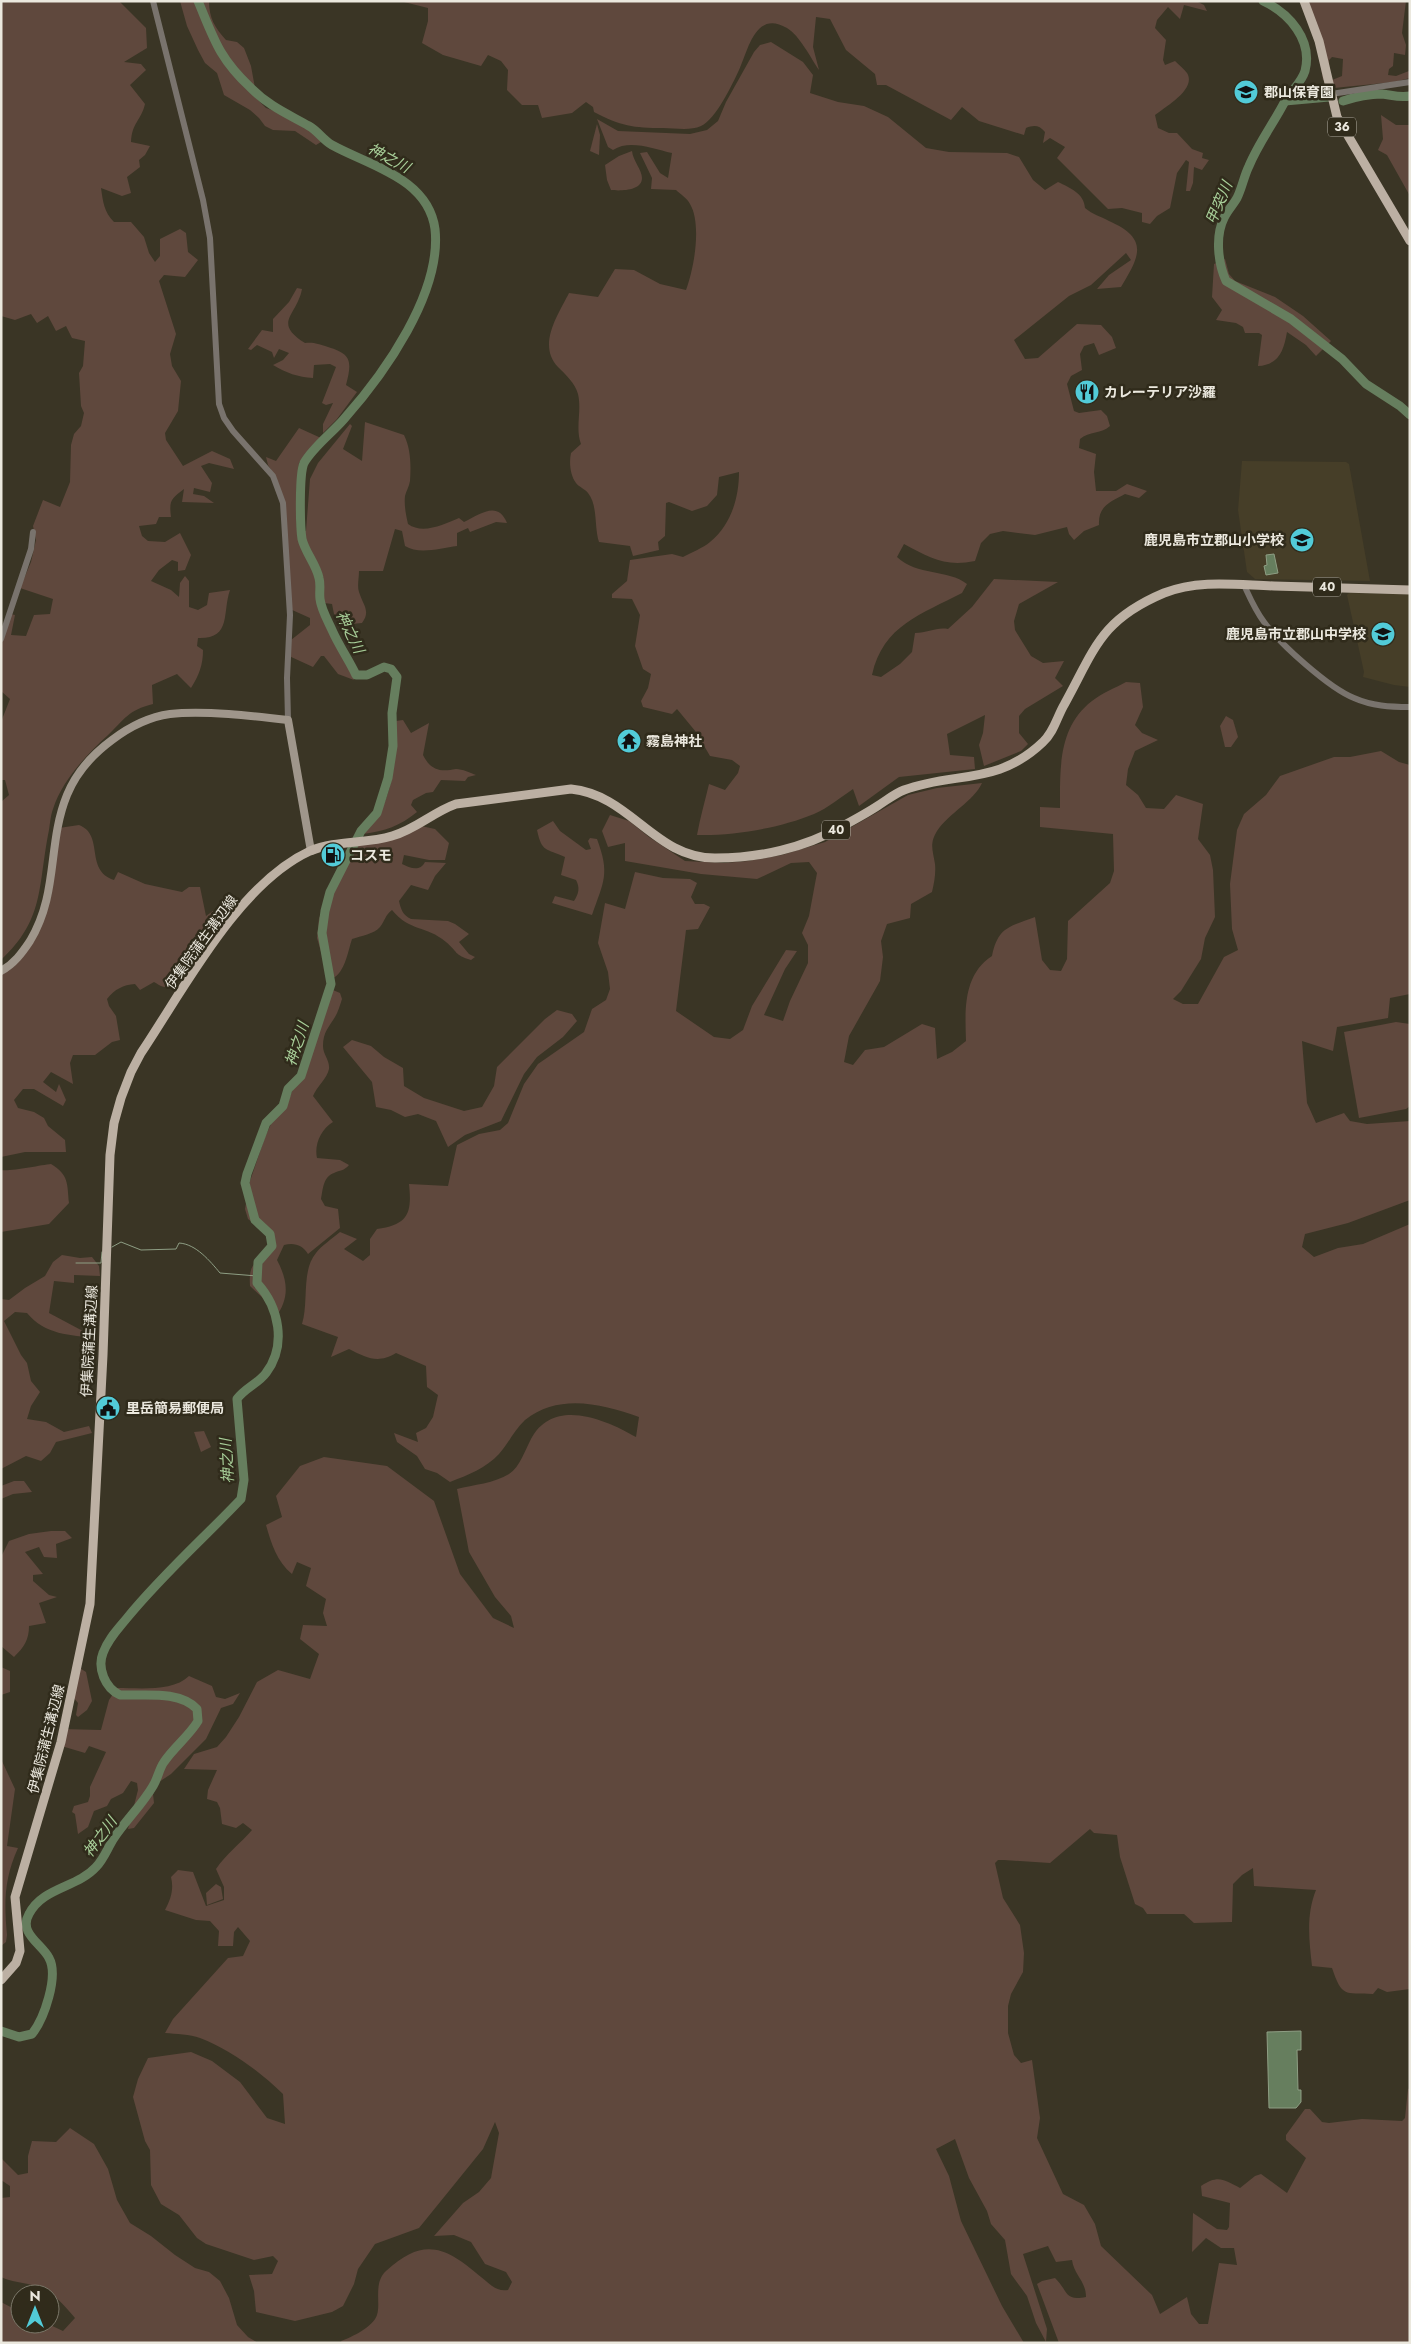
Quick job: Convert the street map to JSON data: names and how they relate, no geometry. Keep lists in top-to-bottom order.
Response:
{
  "streets": {
    "main road": ["36", "40", "伊集院蒲生溝辺線"]
  },
  "water": ["神之川", "甲突川"],
  "places": {
    "school or university": ["郡山保育園", "鹿児島市立郡山小学校", "鹿児島市立郡山中学校"],
    "restaurant": ["カレーテリア沙羅"],
    "temple": ["霧島神社"],
    "fuel station": ["コスモ"],
    "public building": ["里岳簡易郵便局"]
  },
  "north": "top"
}
